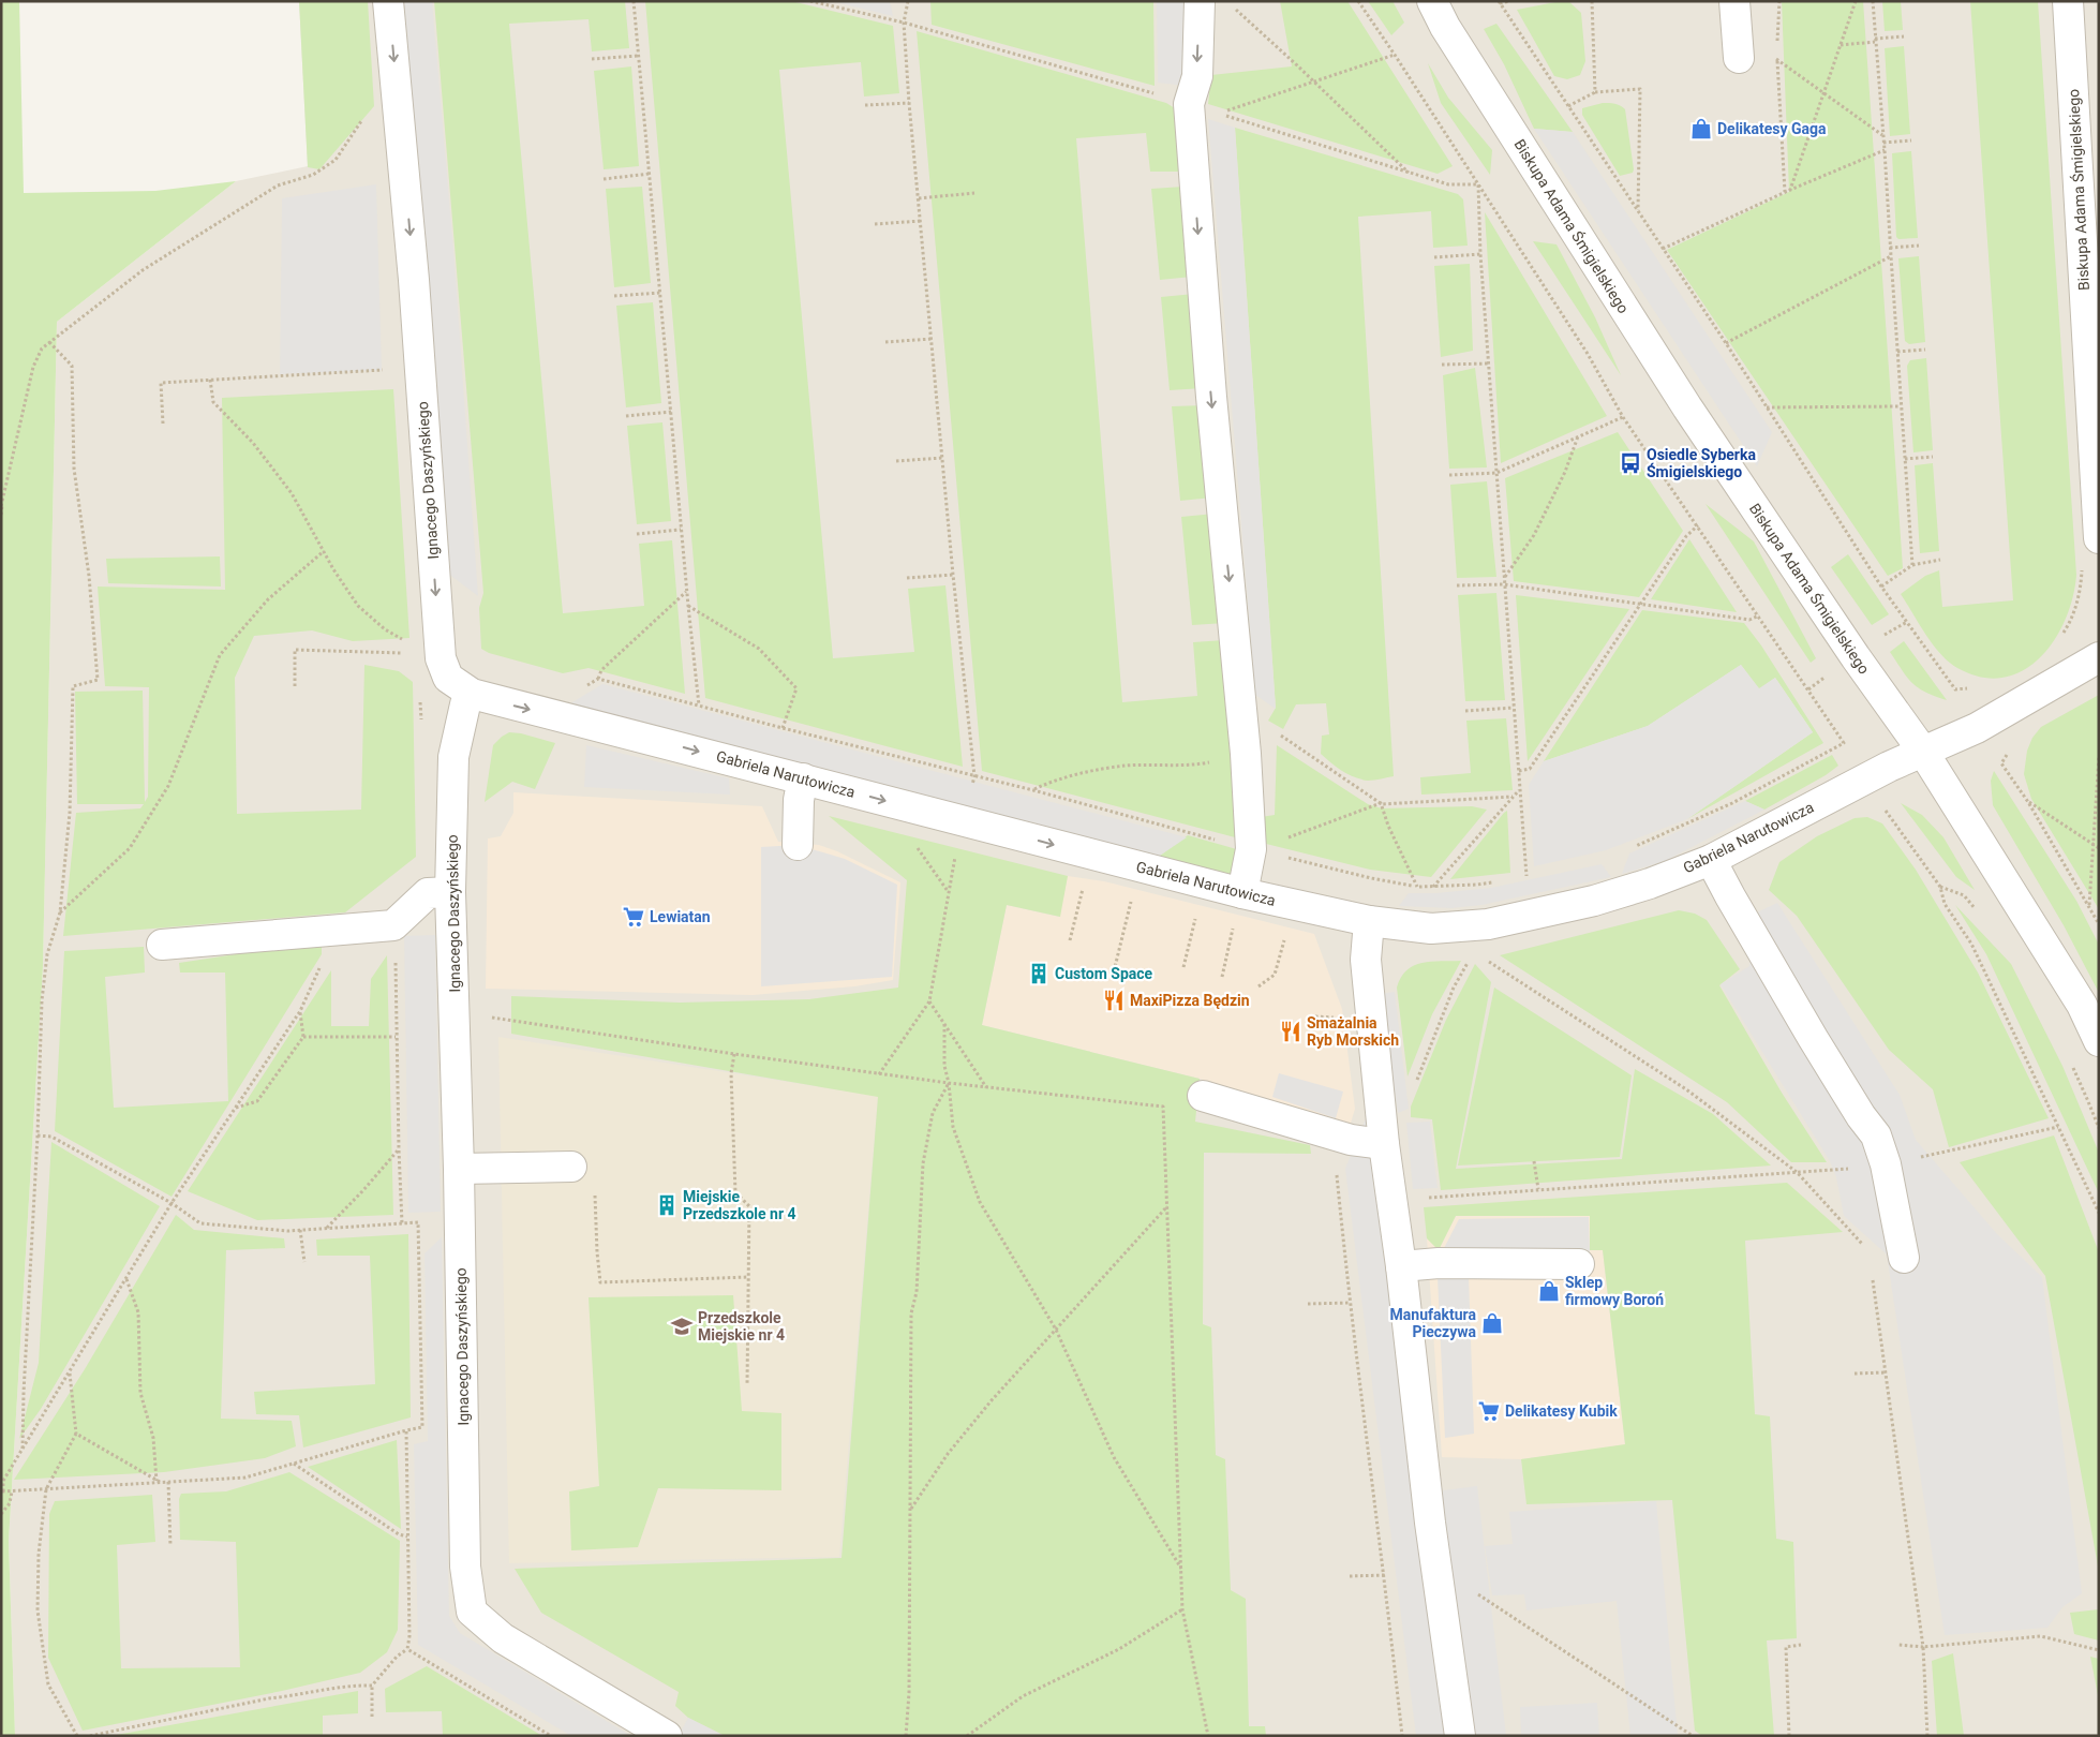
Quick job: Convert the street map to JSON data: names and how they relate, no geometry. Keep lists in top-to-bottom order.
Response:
{
  "streets": {
    "street": ["Biskupa Adama Śmigielskiego", "Ignacego Daszyńskiego", "Gabriela Narutowicza"]
  },
  "crossings": [
    ["Biskupa Adama Śmigielskiego", "Gabriela Narutowicza"],
    ["Ignacego Daszyńskiego", "Gabriela Narutowicza"]
  ],
  "one_way": ["Ignacego Daszyńskiego", "Gabriela Narutowicza"],
  "places": {
    "shop": ["Delikatesy Gaga", "Sklep firmowy Boroń", "Manufaktura Pieczywa"],
    "bus stop": ["Osiedle Syberka Śmigielskiego"],
    "supermarket": ["Lewiatan", "Delikatesy Kubik"],
    "building": ["Custom Space", "Miejskie Przedszkole nr 4"],
    "restaurant": ["MaxiPizza Będzin", "Smażalnia Ryb Morskich"],
    "school or university": ["Przedszkole Miejskie nr 4"]
  }
}
